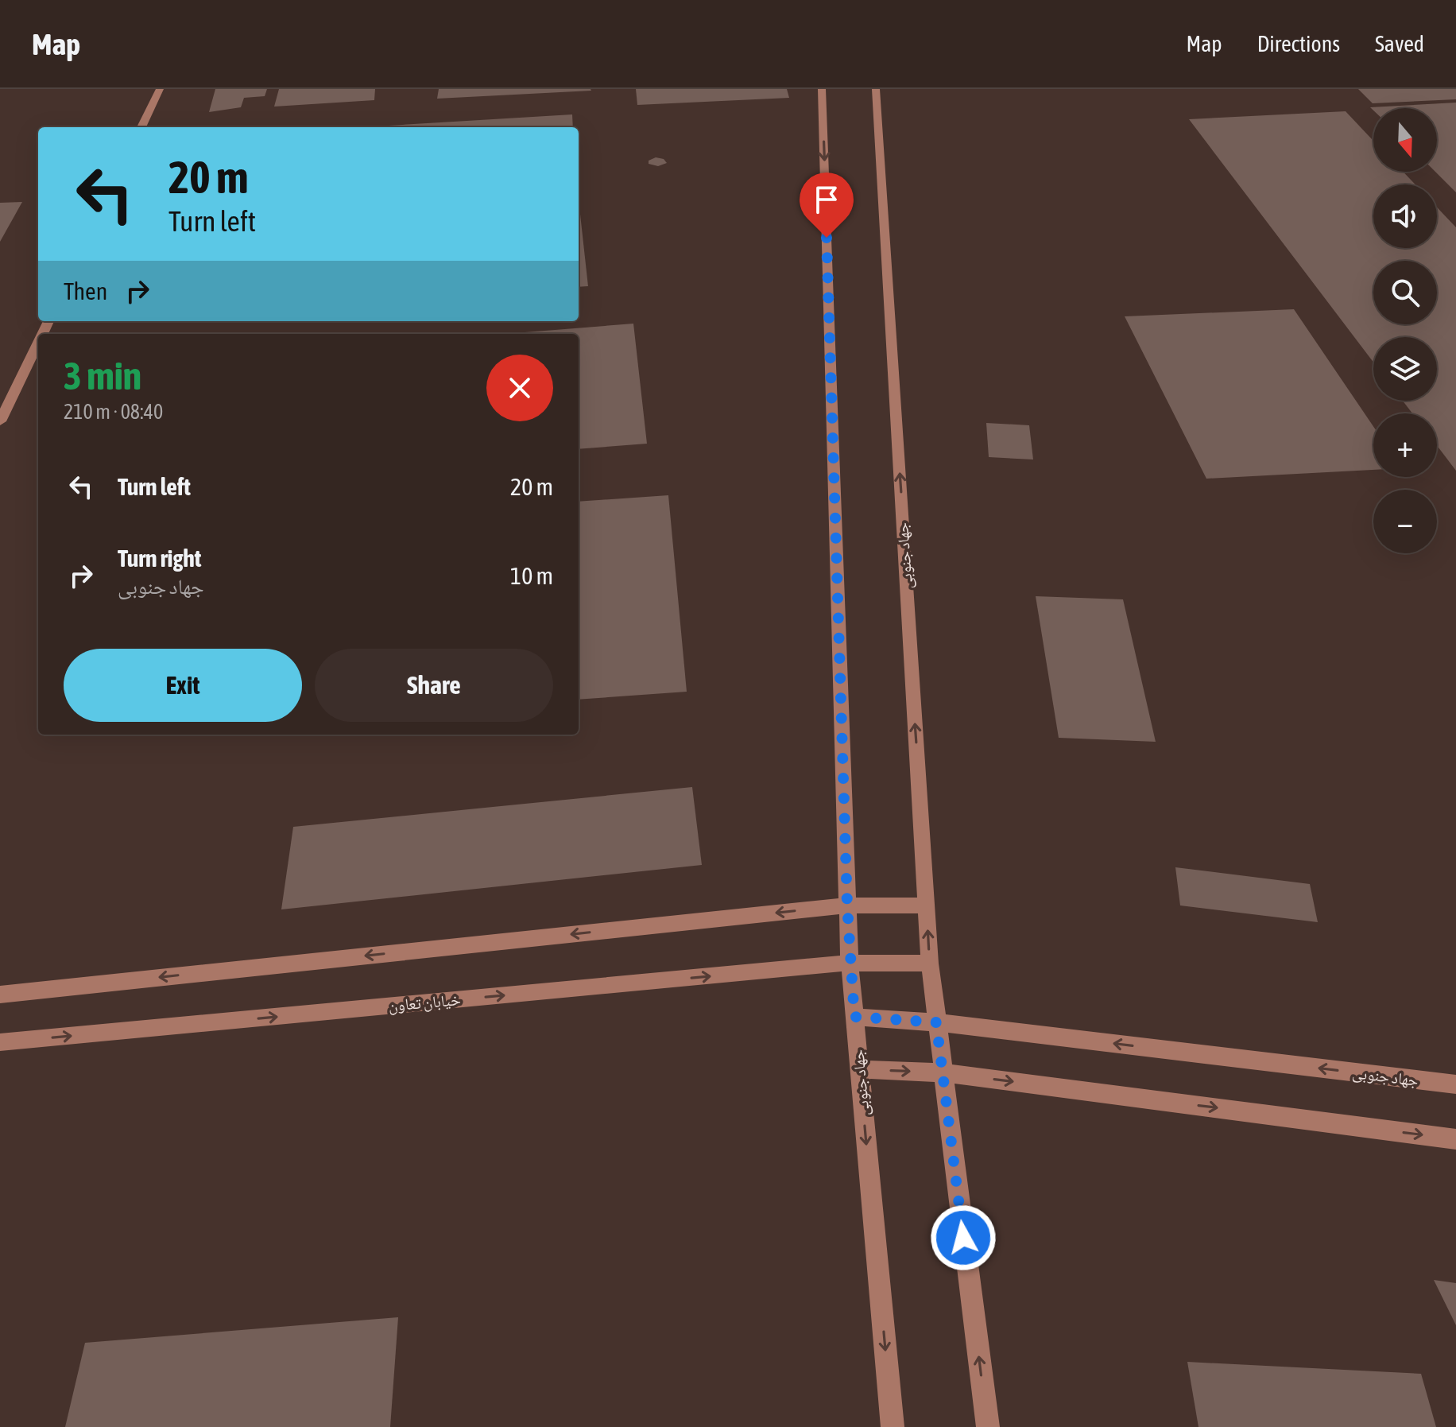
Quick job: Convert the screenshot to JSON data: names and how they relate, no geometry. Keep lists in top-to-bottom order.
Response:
{
  "streets": {
    "street": ["جهاد جنوبی", "خیابان تعاون"]
  },
  "crossings": [
    ["جهاد جنوبی", "خیابان تعاون"]
  ],
  "north": "bottom",
  "page": {
    "header": "Map",
    "nav": ["Map", "Directions", "Saved"],
    "map_buttons": ["+", "−"],
    "turn": ["20 m", "Turn left"],
    "then": "Then",
    "heading": ["3 min", "210 m · 08:40"],
    "list": [
      {
        "name": "Turn left",
        "value": "20 m"
      },
      {
        "name": "Turn right",
        "note": "جهاد جنوبی",
        "value": "10 m"
      }
    ],
    "buttons": ["Exit", "Share"]
  }
}
